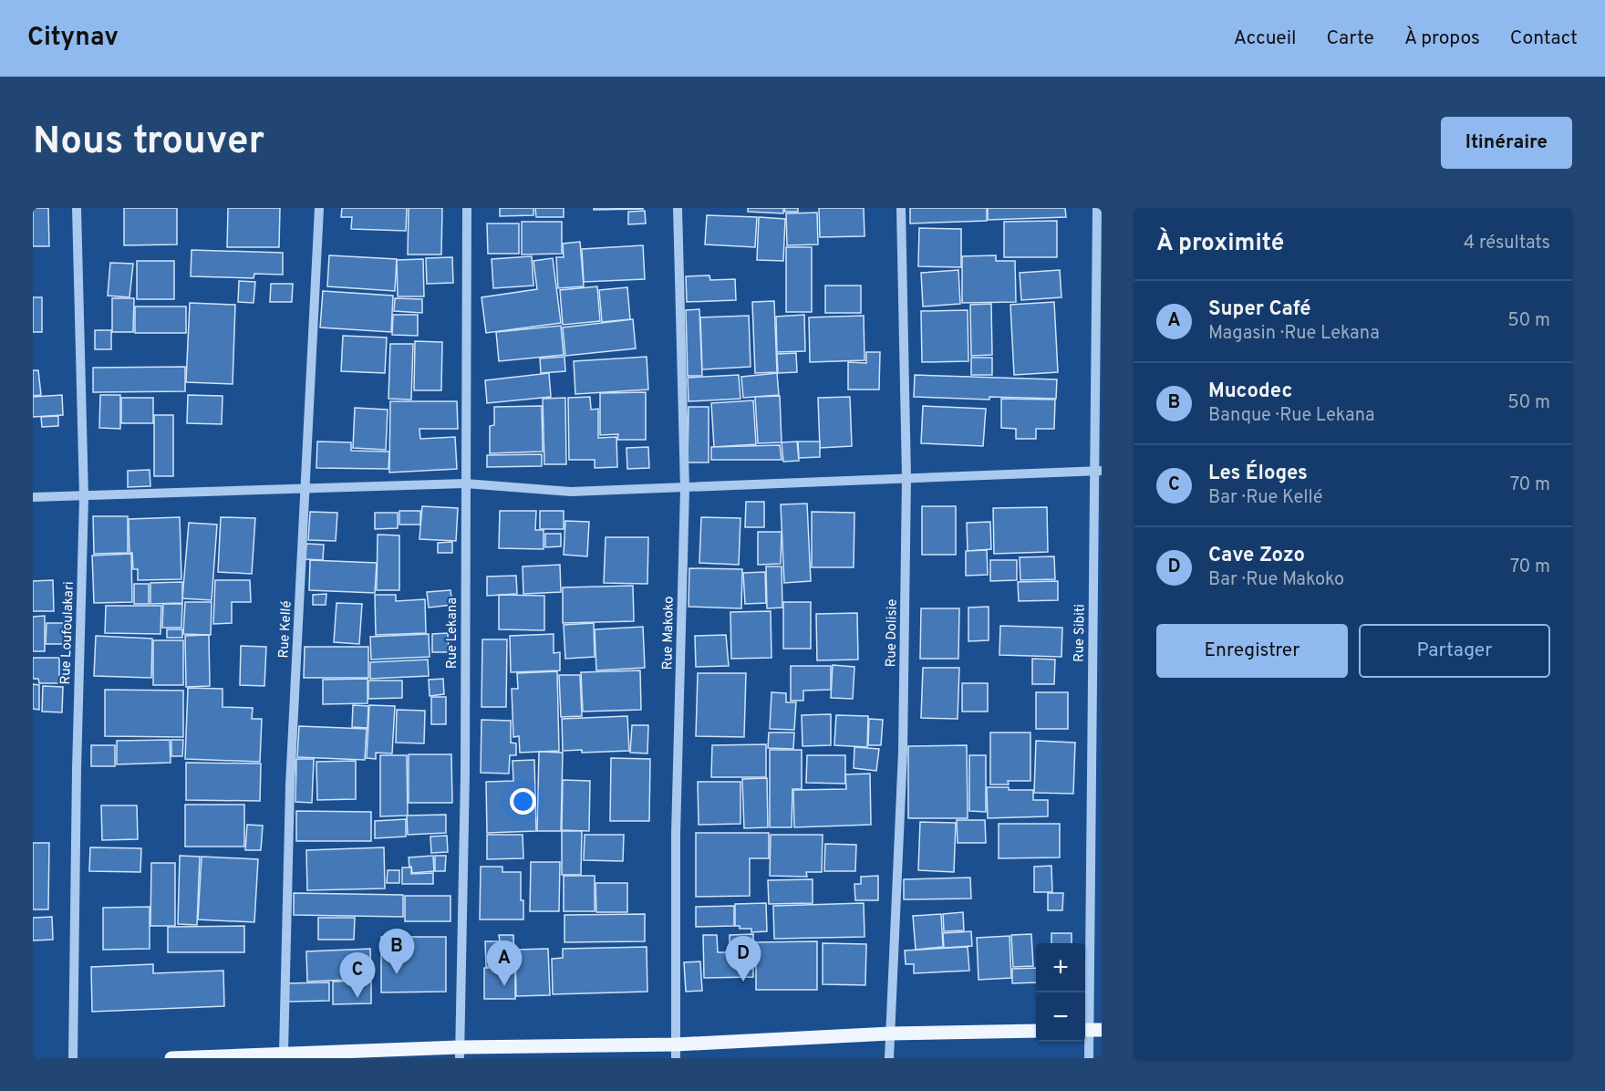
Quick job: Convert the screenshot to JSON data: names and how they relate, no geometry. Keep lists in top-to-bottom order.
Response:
{
  "streets": {
    "street": [
      "Rue Kellé",
      "Rue Loufoulakari",
      "Rue Lekana",
      "Rue Makoko",
      "Rue Dolisie",
      "Rue Sibiti"
    ]
  },
  "page": {
    "header": "Citynav",
    "nav": [
      "Accueil",
      "Carte",
      "À propos",
      "Contact"
    ],
    "buttons": [
      "Itinéraire",
      ["Enregistrer", "Partager"]
    ],
    "title": "Nous trouver",
    "heading": ["À proximité", "4 résultats"],
    "list": [
      {
        "mark": "A",
        "name": "Super Café",
        "note": "Magasin · Rue Lekana",
        "value": "50 m"
      },
      {
        "mark": "B",
        "name": "Mucodec",
        "note": "Banque · Rue Lekana",
        "value": "50 m"
      },
      {
        "mark": "C",
        "name": "Les Éloges",
        "note": "Bar · Rue Kellé",
        "value": "70 m"
      },
      {
        "mark": "D",
        "name": "Cave Zozo",
        "note": "Bar · Rue Makoko",
        "value": "70 m"
      }
    ],
    "pins": [
      "B",
      "D",
      "A",
      "C"
    ],
    "map_buttons": ["+", "−"]
  }
}
